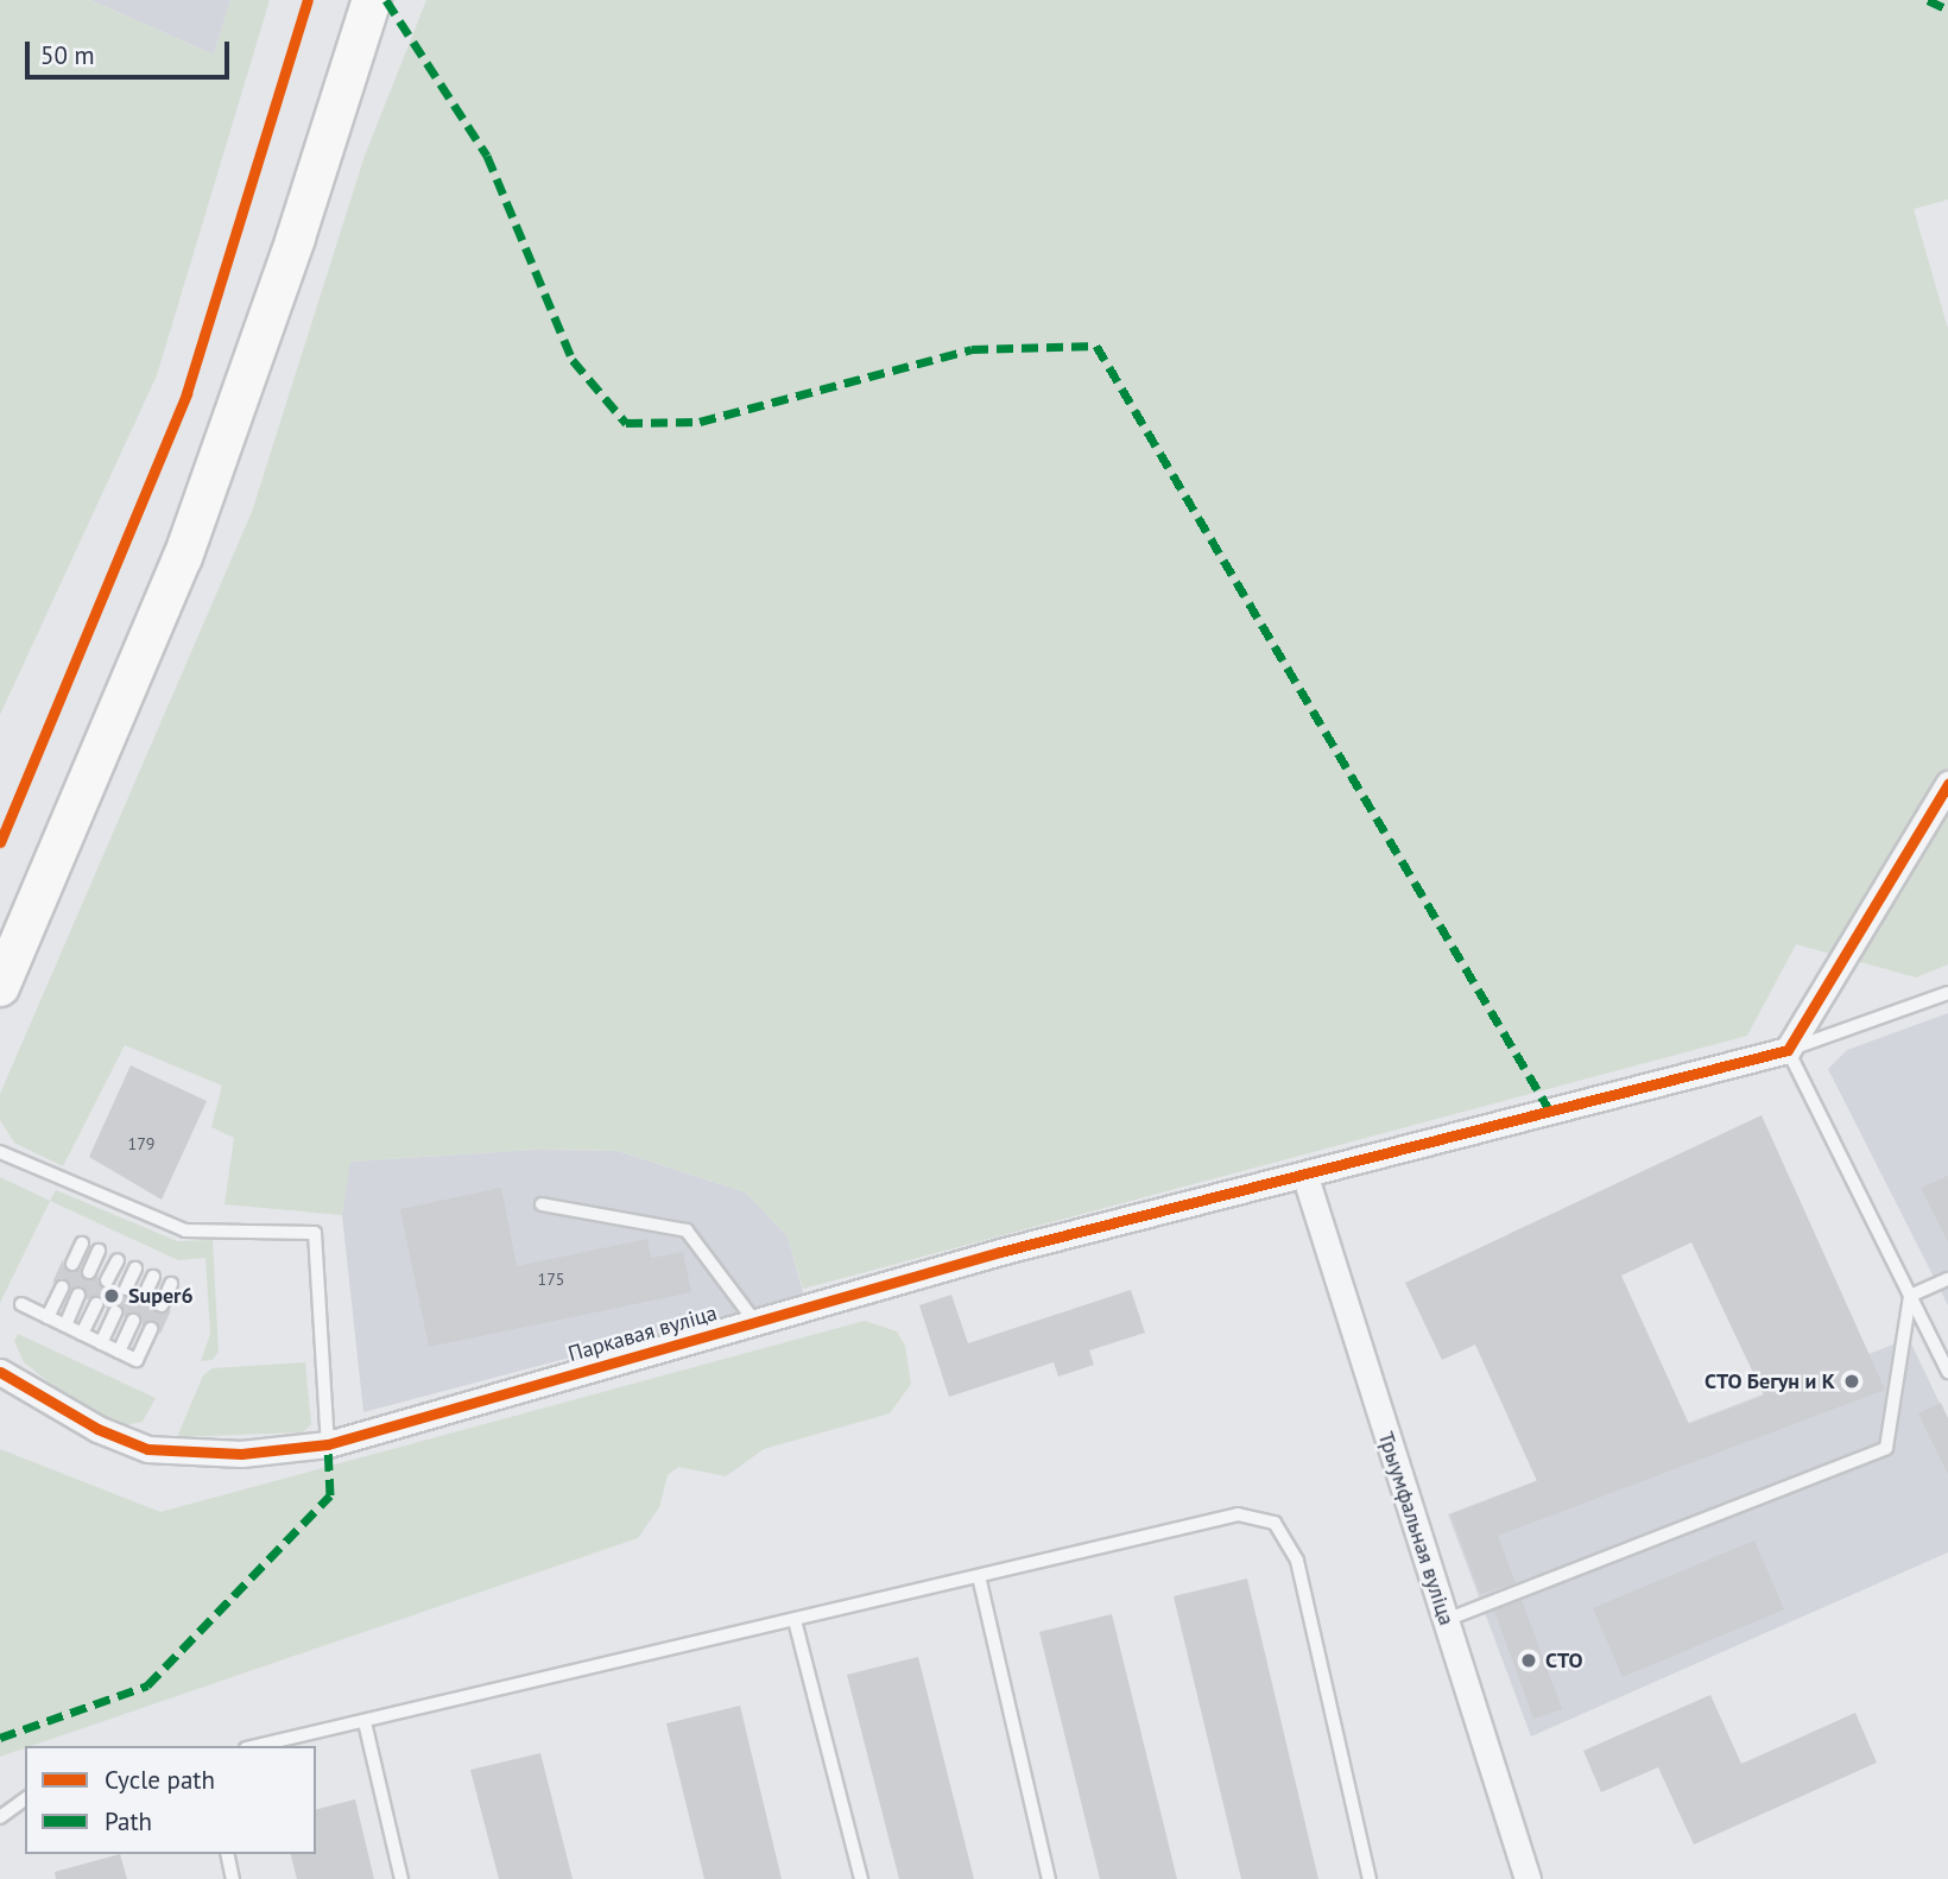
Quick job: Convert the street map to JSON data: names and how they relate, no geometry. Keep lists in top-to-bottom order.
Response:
{
  "streets": {
    "street": ["Паркавая вуліца", "Трыумфальная вуліца"]
  },
  "crossings": [
    ["Паркавая вуліца", "Трыумфальная вуліца"]
  ],
  "places": ["Super6", "СТО Бегун и К", "СТО"],
  "house_numbers": ["179", "175"],
  "legend": ["Cycle path", "Path"],
  "scale_bar": "50 m"
}
